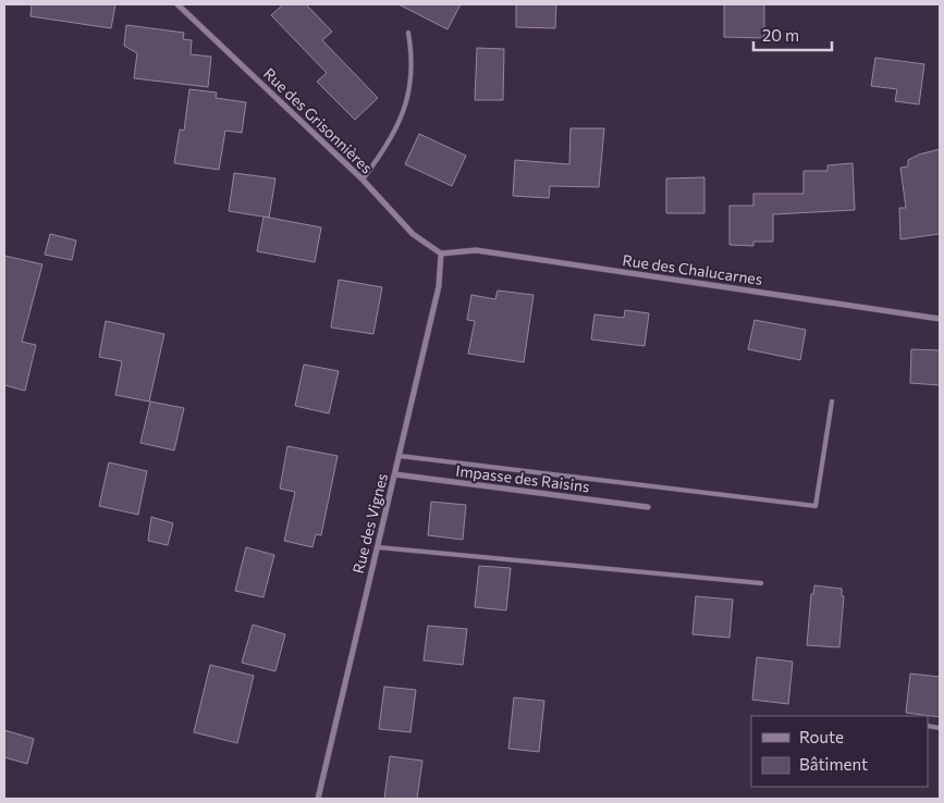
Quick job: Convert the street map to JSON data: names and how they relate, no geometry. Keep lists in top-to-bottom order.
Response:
{
  "streets": {
    "street": [
      "Rue des Grisonnières",
      "Rue des Chalucarnes",
      "Impasse des Raisins",
      "Rue des Vignes"
    ]
  },
  "crossings": [
    ["Rue des Grisonnières", "Rue des Chalucarnes"],
    ["Rue des Grisonnières", "Rue des Vignes"],
    ["Rue des Chalucarnes", "Rue des Vignes"],
    ["Impasse des Raisins", "Rue des Vignes"]
  ],
  "legend": ["Route", "Bâtiment"],
  "scale_bar": "20 m"
}
